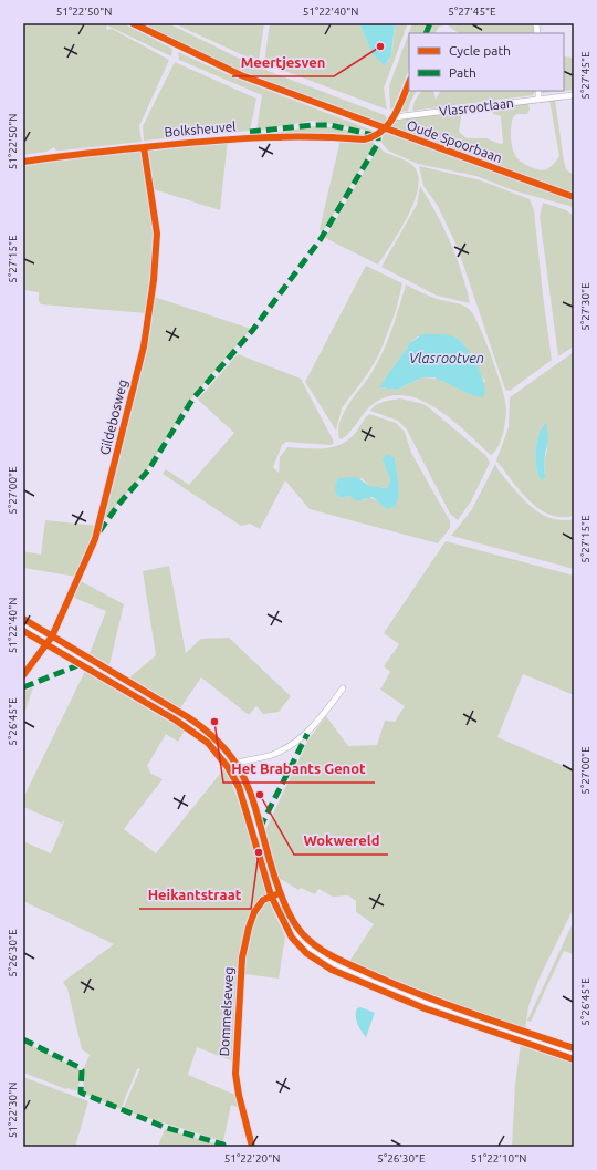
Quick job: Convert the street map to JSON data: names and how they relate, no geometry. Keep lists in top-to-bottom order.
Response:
{
  "streets": {
    "street": ["Vlasrootlaan", "Dommelseweg"],
    "cycle path": ["Bolksheuvel", "Oude Spoorbaan", "Gildebosweg"]
  },
  "water": ["Vlasrootven"],
  "places": [
    "Meertjesven",
    "Het Brabants Genot",
    "Wokwereld",
    "Heikantstraat"
  ],
  "legend": ["Cycle path", "Path"],
  "coordinates": [
    "51°22'50\"N",
    "51°22'40\"N",
    "5°27'45\"E",
    "5°27'15\"E",
    "5°27'30\"E",
    "5°27'00\"E",
    "5°26'45\"E",
    "5°26'30\"E",
    "51°22'30\"N",
    "51°22'20\"N",
    "51°22'10\"N"
  ]
}
